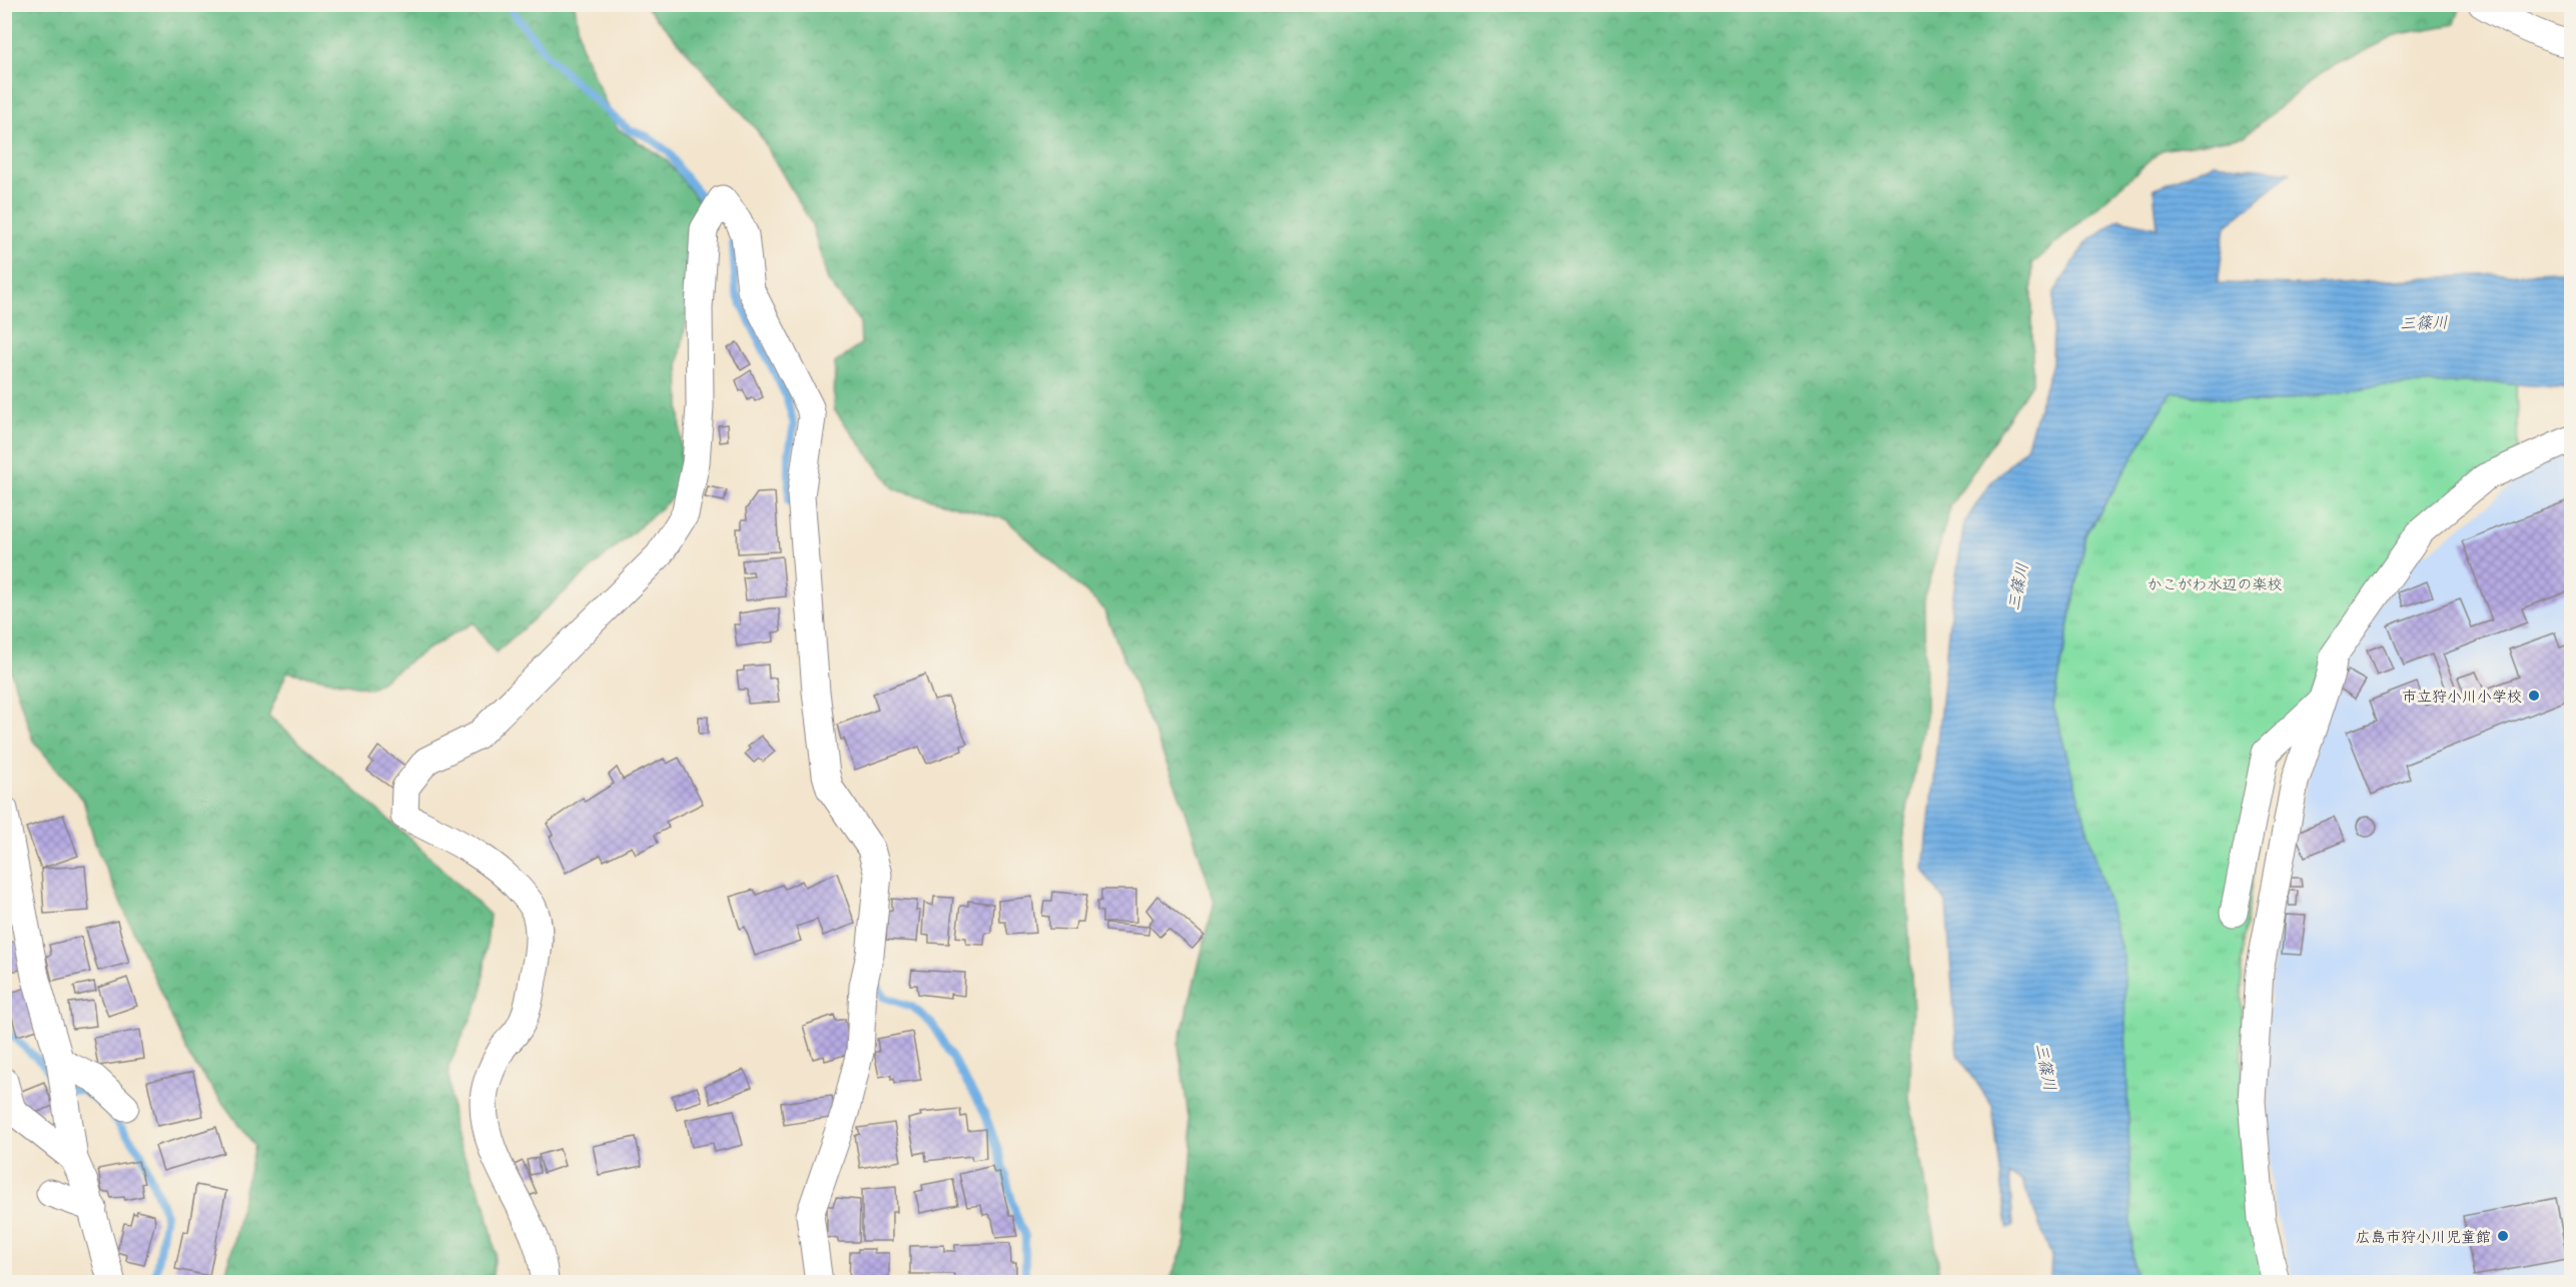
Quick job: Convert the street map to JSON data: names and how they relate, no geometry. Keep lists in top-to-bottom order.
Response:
{
  "water": ["三篠川"],
  "parks": ["かこがわ水辺の楽校"],
  "places": ["市立狩小川小学校", "広島市狩小川児童館"]
}
